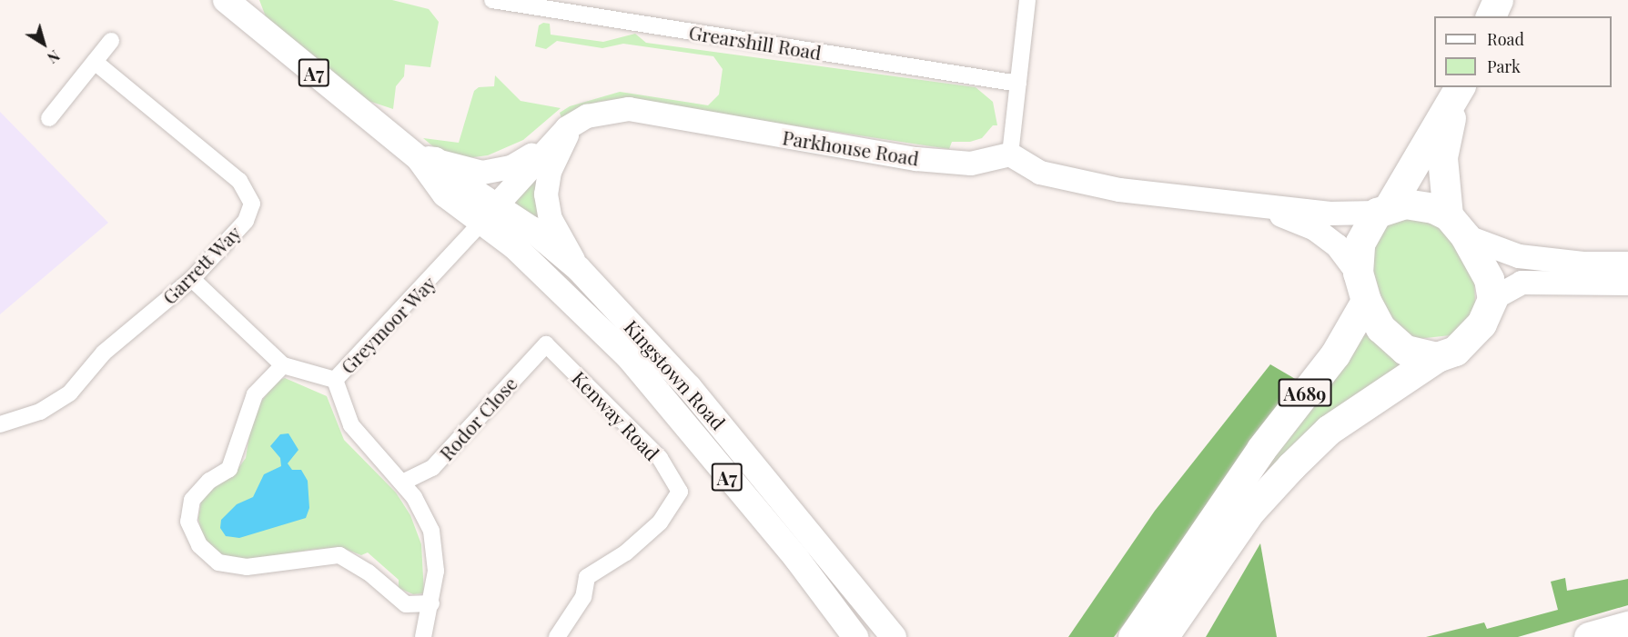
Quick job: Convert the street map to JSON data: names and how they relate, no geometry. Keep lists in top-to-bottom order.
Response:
{
  "streets": {
    "highway": ["A689"],
    "main road": ["A7", "Kingstown Road"],
    "street": [
      "Grearshill Road",
      "Parkhouse Road",
      "Garrett Way",
      "Greymoor Way",
      "Kenway Road",
      "Rodor Close"
    ]
  },
  "crossings": [
    ["Parkhouse Road", "Greymoor Way"],
    ["Parkhouse Road", "Kingstown Road"],
    ["Greymoor Way", "Kingstown Road"],
    ["Greymoor Way", "Rodor Close"],
    ["Kenway Road", "Rodor Close"]
  ],
  "legend": ["Road", "Park"],
  "north": "bottom right"
}
